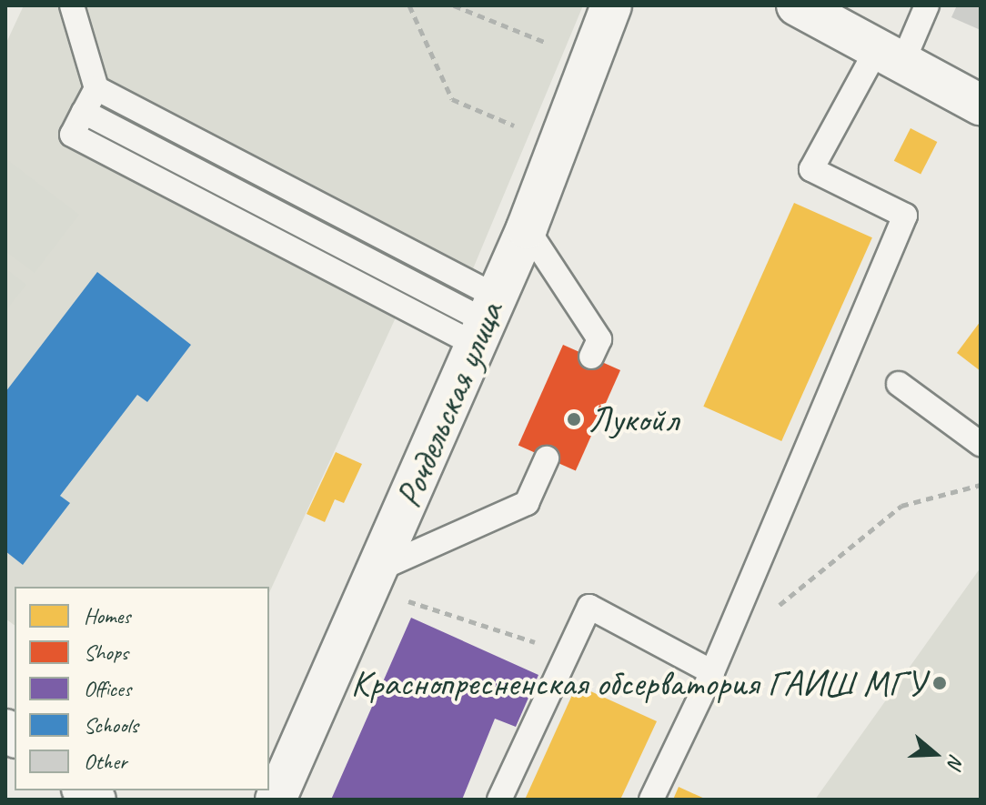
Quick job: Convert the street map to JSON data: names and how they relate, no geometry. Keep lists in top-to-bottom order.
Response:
{
  "streets": {
    "street": ["Рочдельская улица"]
  },
  "places": ["Лукойл", "Краснопресненская обсерватория ГАИШ МГУ"],
  "legend": [
    "Homes",
    "Shops",
    "Offices",
    "Schools",
    "Other"
  ],
  "north": "right"
}
